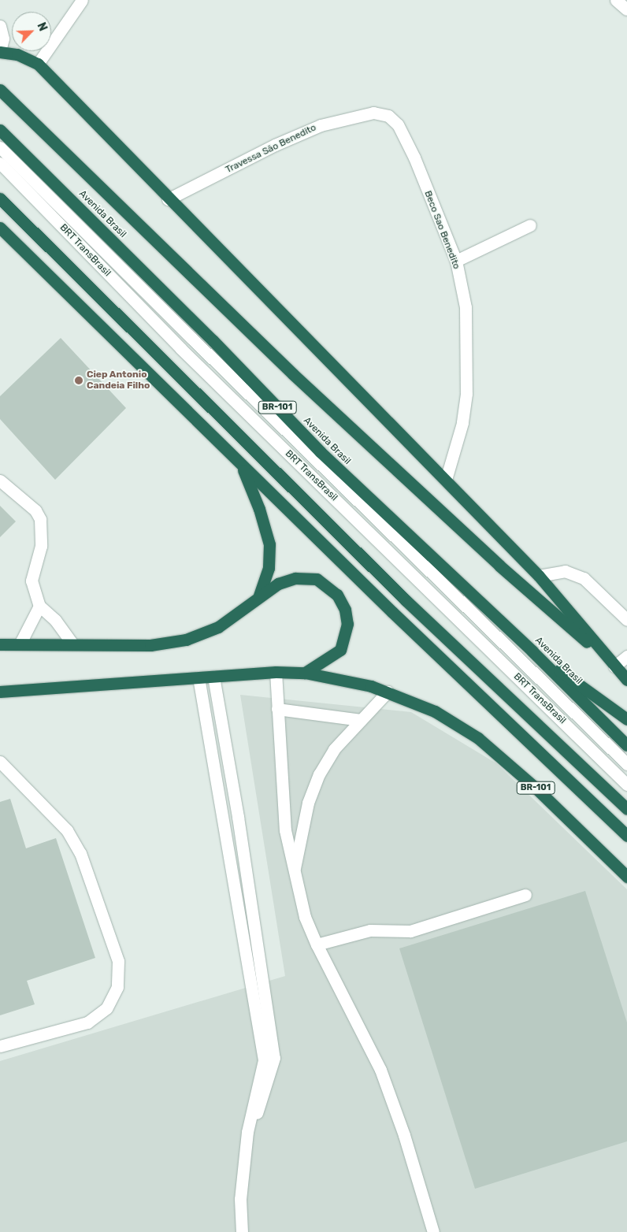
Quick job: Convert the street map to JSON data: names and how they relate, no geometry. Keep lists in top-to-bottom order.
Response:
{
  "streets": {
    "highway": ["Avenida Brasil", "BR-101"],
    "street": ["Travessa Sāo Benedito", "Beco Sao Benedito", "BRT TransBrasil"]
  },
  "crossings": [
    ["Travessa Sāo Benedito", "Avenida Brasil"],
    ["Travessa Sāo Benedito", "Beco Sao Benedito"],
    ["Avenida Brasil", "Beco Sao Benedito"]
  ],
  "places": ["Ciep Antonio Candeia Filho"],
  "north": "top right"
}
